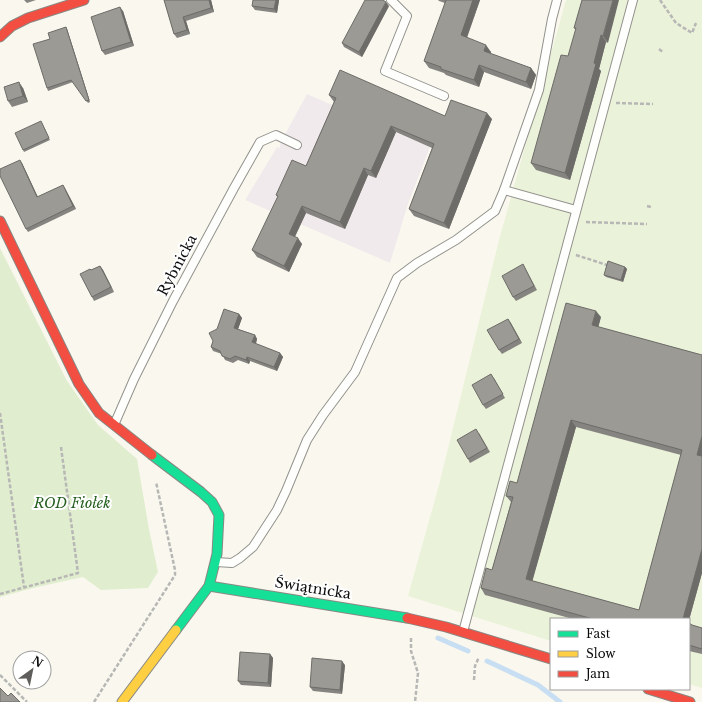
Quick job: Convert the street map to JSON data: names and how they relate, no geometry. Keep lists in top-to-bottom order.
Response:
{
  "streets": {
    "street": ["Świątnicka"],
    "lane": ["Rybnicka"]
  },
  "parks": ["ROD Fiołek"],
  "legend": ["Fast", "Slow", "Jam"],
  "north": "top right"
}
